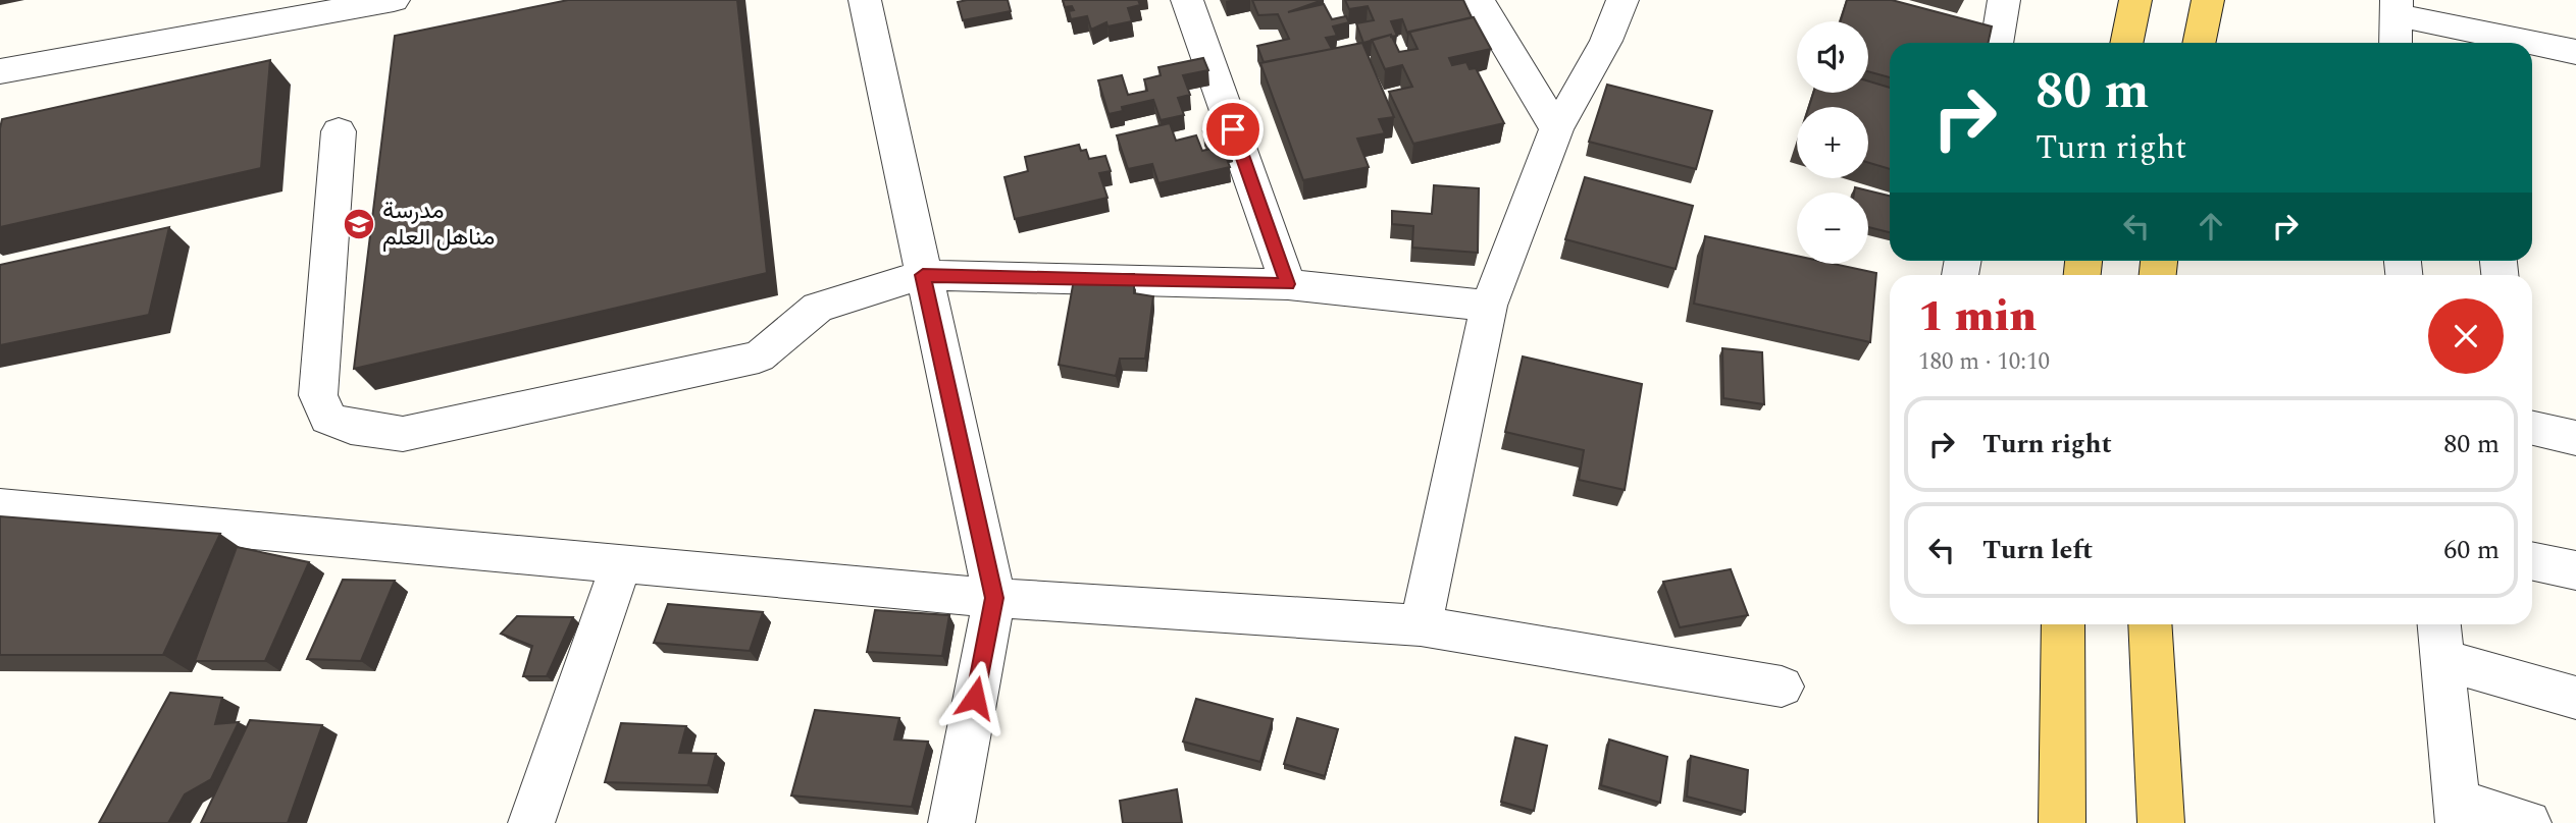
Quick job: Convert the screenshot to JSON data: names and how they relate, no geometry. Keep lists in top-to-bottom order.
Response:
{
  "places": {
    "school or university": ["مدرسة مناهل العلم"]
  },
  "page": {
    "map_buttons": ["+", "−"],
    "turn": ["80 m", "Turn right"],
    "heading": ["1 min", "180 m · 10:10"],
    "list": [
      {
        "name": "Turn right",
        "value": "80 m"
      },
      {
        "name": "Turn left",
        "value": "60 m"
      }
    ]
  }
}
